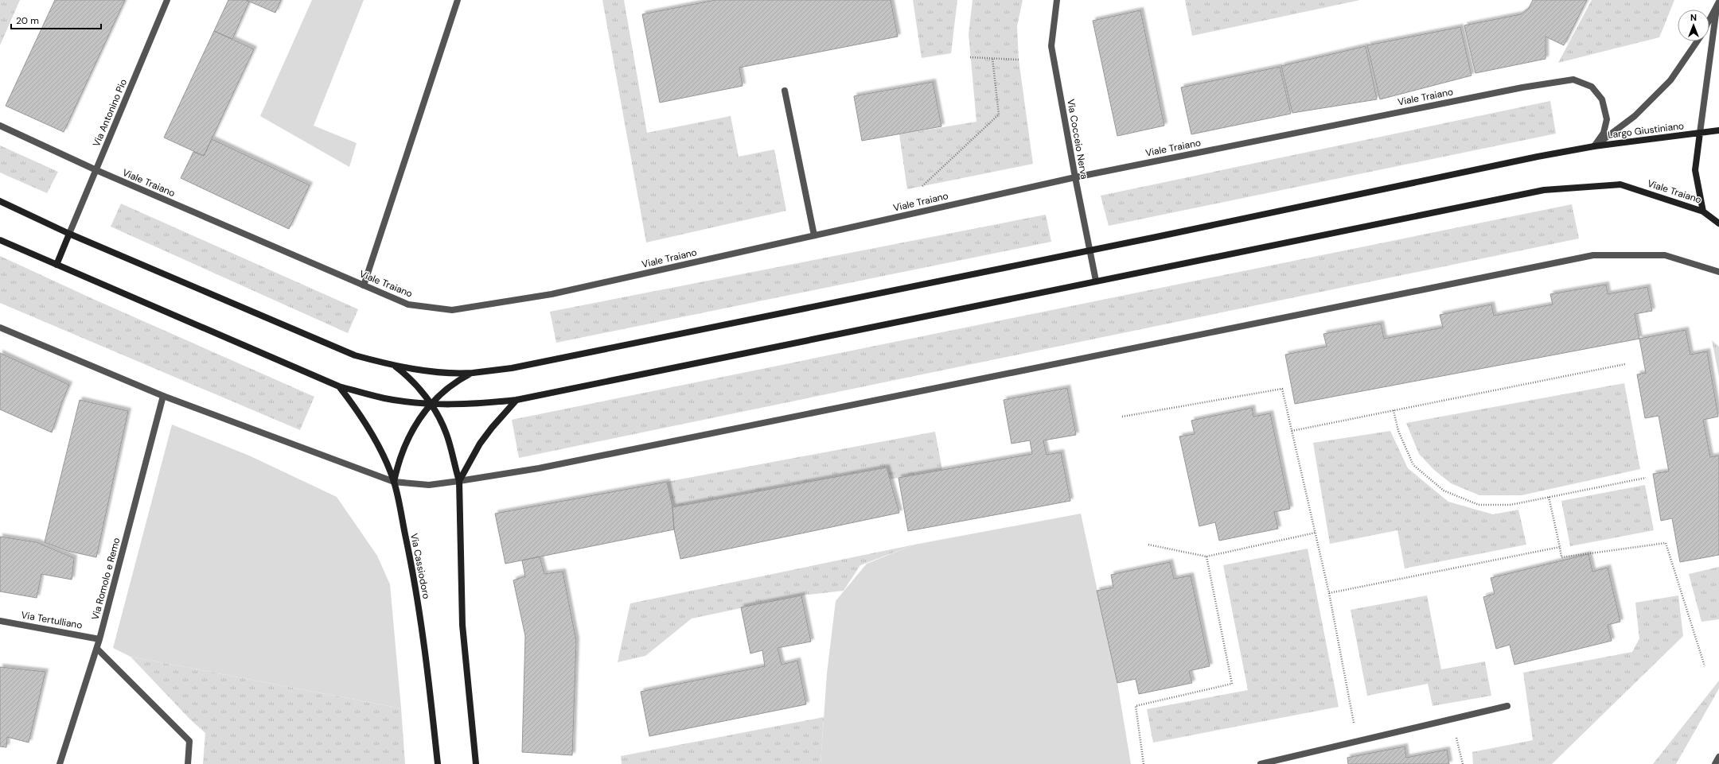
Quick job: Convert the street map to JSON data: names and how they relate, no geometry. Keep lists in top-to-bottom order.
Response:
{
  "streets": {
    "main road": ["Viale Traiano", "Largo Giustiniano", "Via Cassiodoro"],
    "street": [
      "Via Antonino Pio",
      "Via Cocceio Nerva",
      "Via Romolo e Remo",
      "Via Tertulliano"
    ]
  },
  "crossings": [
    ["Viale Traiano", "Via Antonino Pio"],
    ["Viale Traiano", "Largo Giustiniano"],
    ["Viale Traiano", "Via Cocceio Nerva"],
    ["Viale Traiano", "Via Cassiodoro"],
    ["Via Romolo e Remo", "Via Tertulliano"]
  ],
  "scale_bar": "20 m",
  "north": "top"
}
